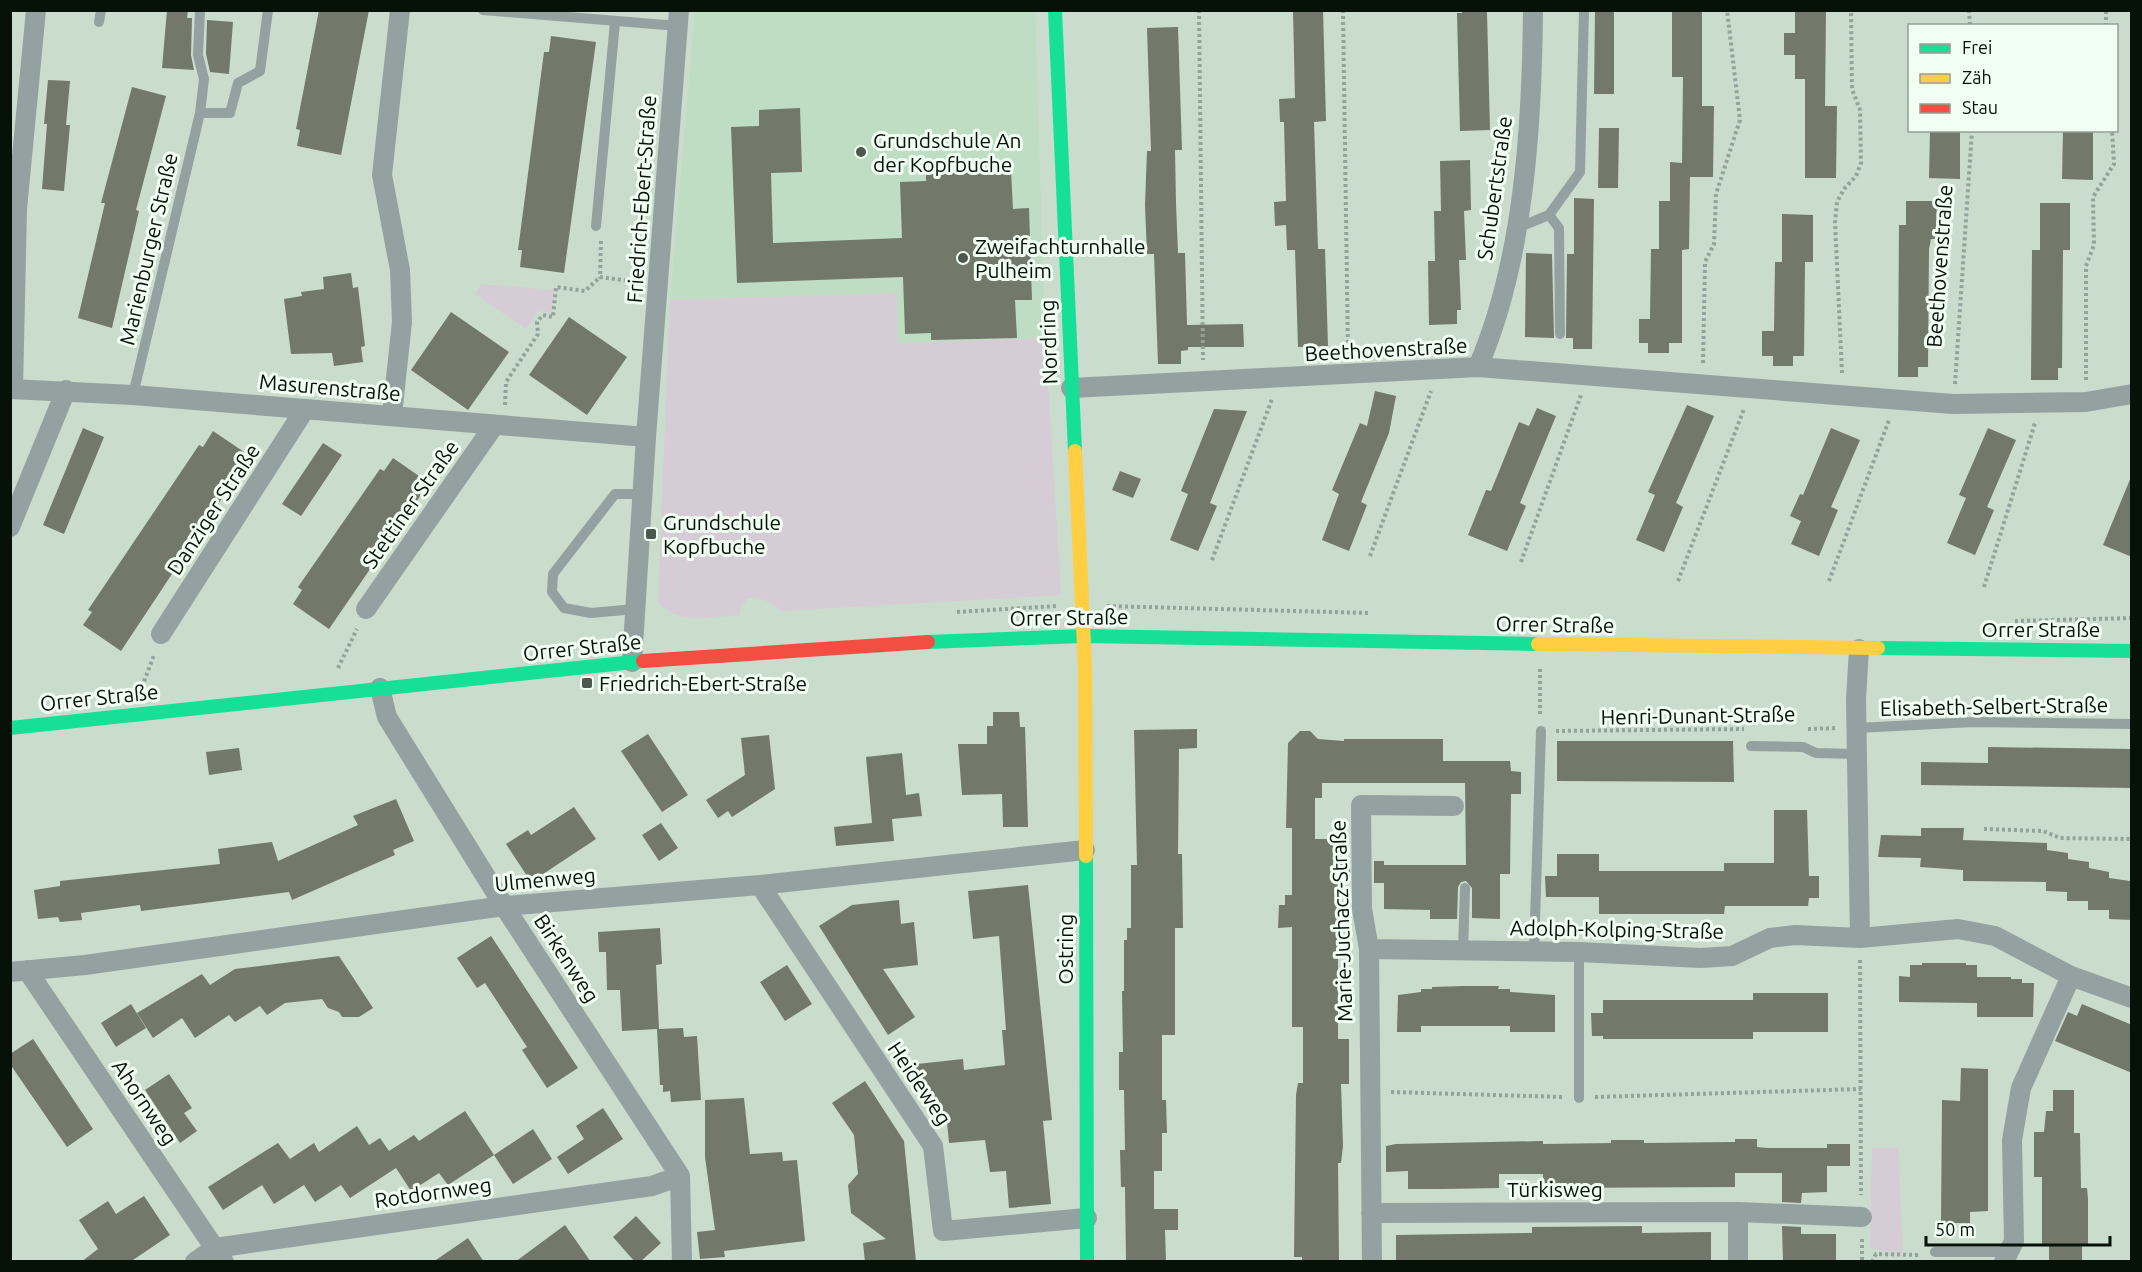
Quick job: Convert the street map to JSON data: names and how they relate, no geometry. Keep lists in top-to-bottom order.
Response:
{
  "streets": {
    "street": [
      "Schubertstraße",
      "Friedrich-Ebert-Straße",
      "Beethovenstraße",
      "Nordring",
      "Masurenstraße",
      "Stettiner Straße",
      "Danziger Straße",
      "Orrer Straße",
      "Ulmenweg",
      "Marie-Juchacz-Straße",
      "Adolph-Kolping-Straße",
      "Ostring",
      "Birkenweg",
      "Heideweg",
      "Ahornweg",
      "Türkisweg",
      "Rotdornweg"
    ],
    "lane": ["Marienburger Straße", "Elisabeth-Selbert-Straße"],
    "path": ["Henri-Dunant-Straße"]
  },
  "crossings": [
    ["Schubertstraße", "Beethovenstraße"],
    ["Friedrich-Ebert-Straße", "Masurenstraße"],
    ["Friedrich-Ebert-Straße", "Orrer Straße"],
    ["Marienburger Straße", "Masurenstraße"],
    ["Beethovenstraße", "Nordring"],
    ["Nordring", "Orrer Straße"],
    ["Nordring", "Ostring"],
    ["Masurenstraße", "Stettiner Straße"],
    ["Masurenstraße", "Danziger Straße"],
    ["Orrer Straße", "Ostring"],
    ["Orrer Straße", "Birkenweg"],
    ["Elisabeth-Selbert-Straße", "Henri-Dunant-Straße"],
    ["Ulmenweg", "Ostring"],
    ["Ulmenweg", "Birkenweg"],
    ["Ulmenweg", "Heideweg"],
    ["Ulmenweg", "Ahornweg"],
    ["Marie-Juchacz-Straße", "Adolph-Kolping-Straße"],
    ["Ostring", "Heideweg"],
    ["Birkenweg", "Rotdornweg"],
    ["Ahornweg", "Rotdornweg"]
  ],
  "places": {
    "other": ["Grundschule An der Kopfbuche", "Zweifachturnhalle Pulheim"],
    "transit": ["Grundschule Kopfbuche", "Friedrich-Ebert-Straße"]
  },
  "legend": ["Frei", "Zäh", "Stau"],
  "scale_bar": "50 m"
}
